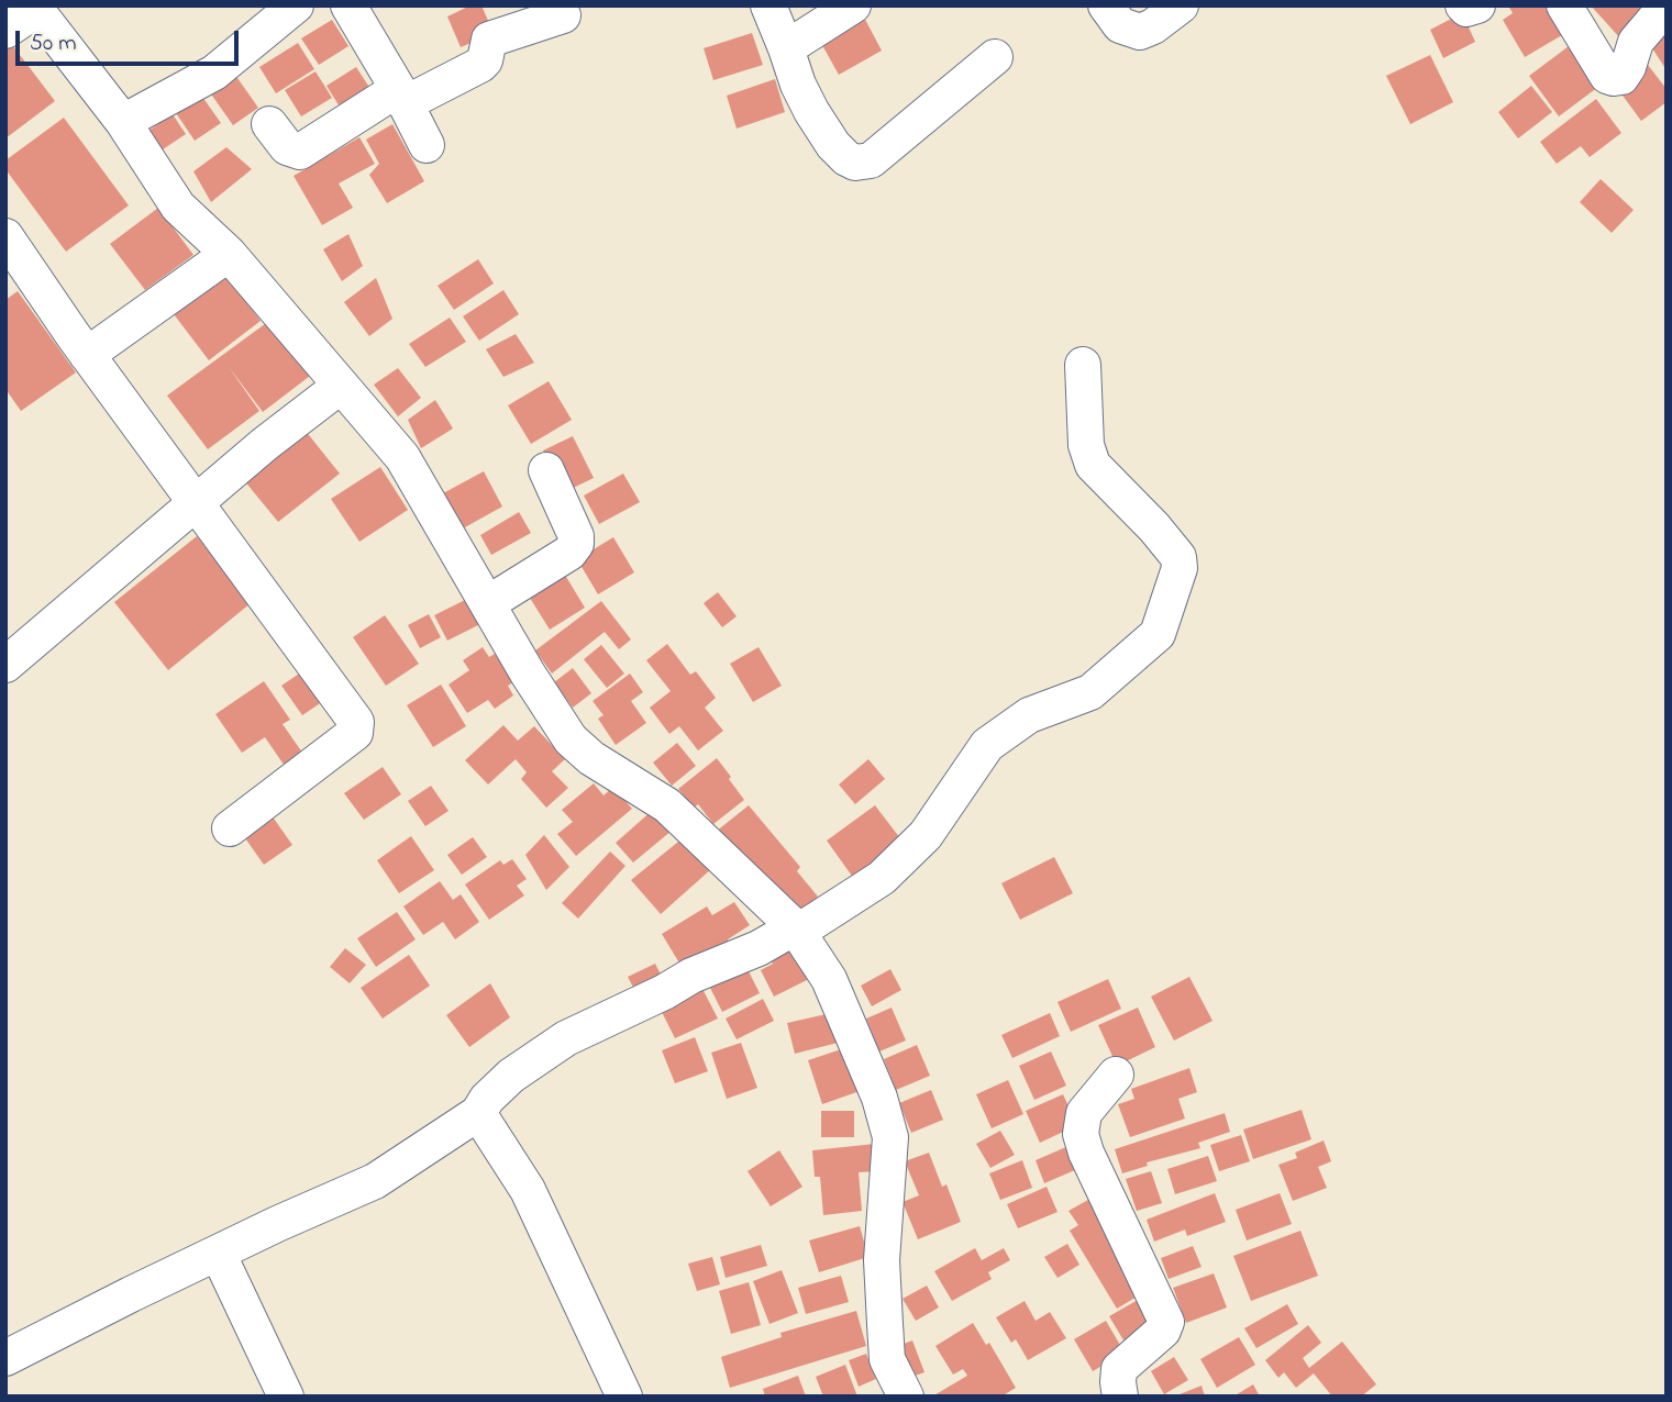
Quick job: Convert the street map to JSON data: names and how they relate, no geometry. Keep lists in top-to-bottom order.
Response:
{
  "scale_bar": "50 m"
}
